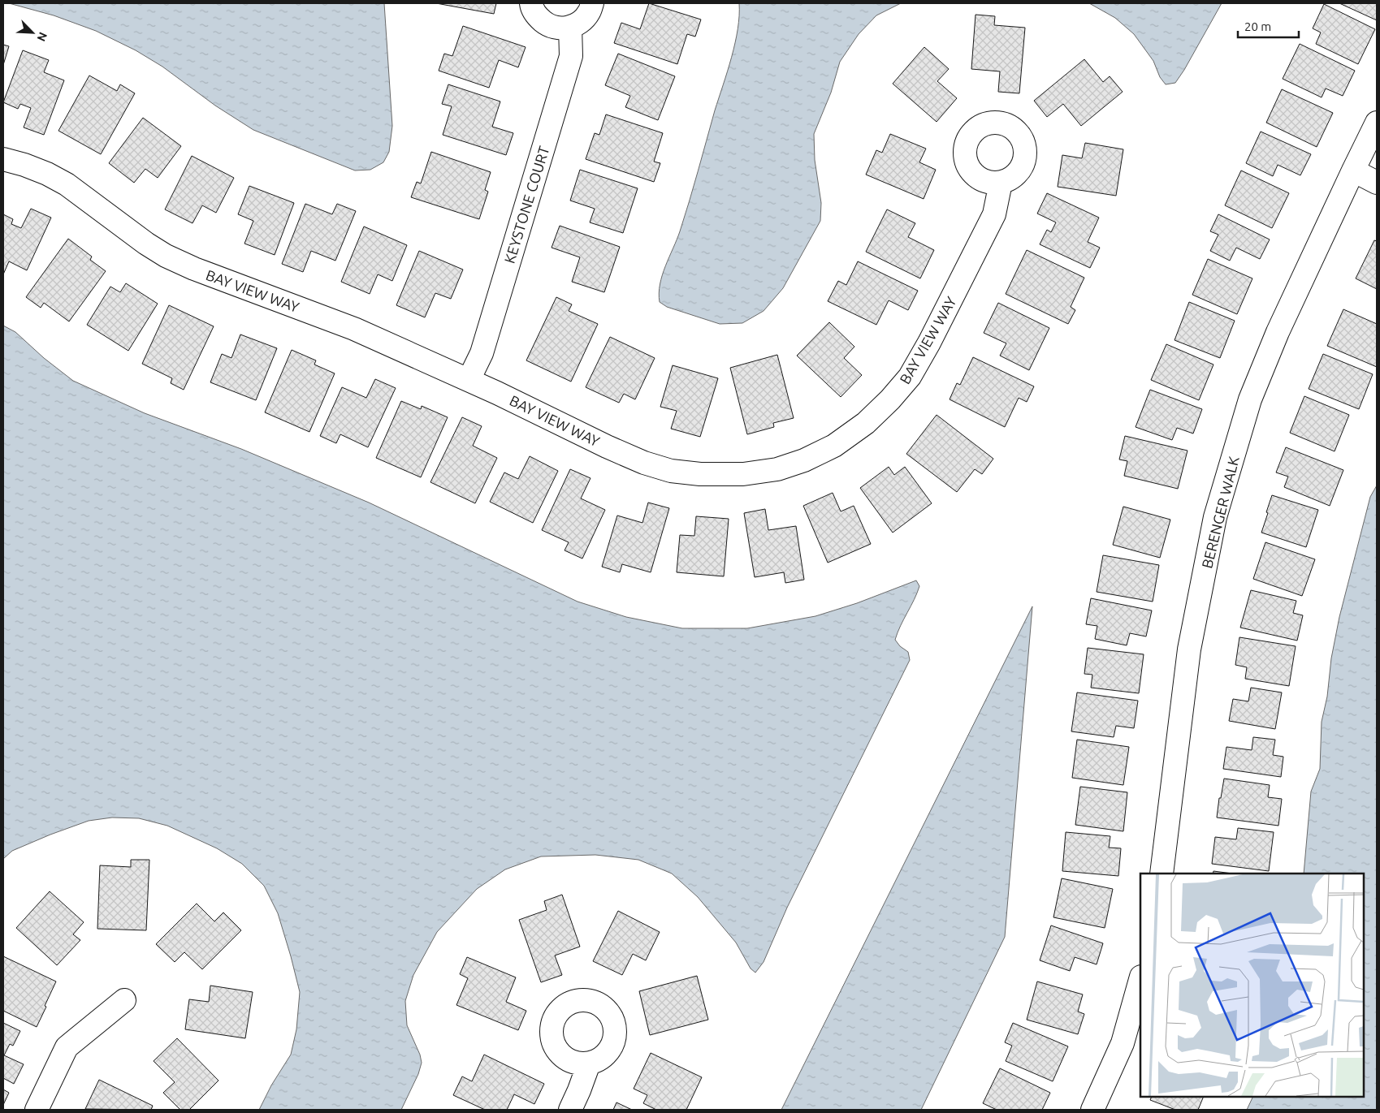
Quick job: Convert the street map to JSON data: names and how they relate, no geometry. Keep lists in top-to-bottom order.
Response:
{
  "streets": {
    "street": ["KEYSTONE COURT", "BAY VIEW WAY", "BERENGER WALK"]
  },
  "crossings": [
    ["KEYSTONE COURT", "BAY VIEW WAY"]
  ],
  "scale_bar": "20 m",
  "north": "bottom right"
}
